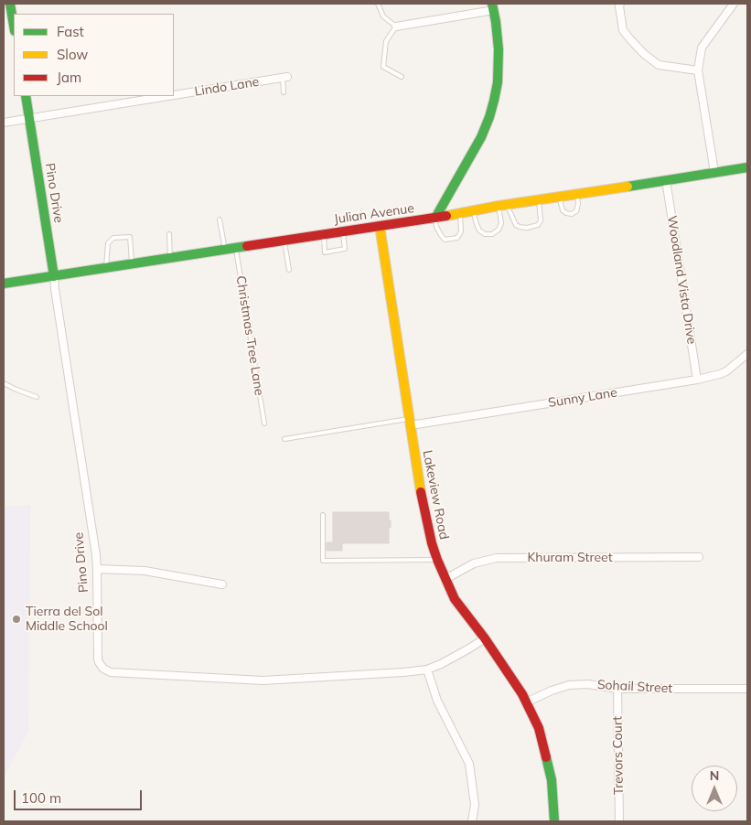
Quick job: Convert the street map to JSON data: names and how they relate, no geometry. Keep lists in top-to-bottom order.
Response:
{
  "streets": {
    "street": [
      "Lindo Lane",
      "Pino Drive",
      "Julian Avenue",
      "Woodland Vista Drive",
      "Sunny Lane",
      "Lakeview Road",
      "Khuram Street",
      "Sohail Street",
      "Trevors Court"
    ],
    "lane": ["Christmas Tree Lane"]
  },
  "crossings": [
    ["Lindo Lane", "Pino Drive"],
    ["Pino Drive", "Julian Avenue"],
    ["Pino Drive", "Lakeview Road"],
    ["Julian Avenue", "Woodland Vista Drive"],
    ["Julian Avenue", "Christmas Tree Lane"],
    ["Julian Avenue", "Lakeview Road"],
    ["Woodland Vista Drive", "Sunny Lane"],
    ["Sunny Lane", "Lakeview Road"],
    ["Lakeview Road", "Khuram Street"],
    ["Lakeview Road", "Sohail Street"],
    ["Sohail Street", "Trevors Court"]
  ],
  "places": ["Tierra del Sol Middle School"],
  "legend": ["Fast", "Slow", "Jam"],
  "scale_bar": "100 m",
  "north": "top"
}
